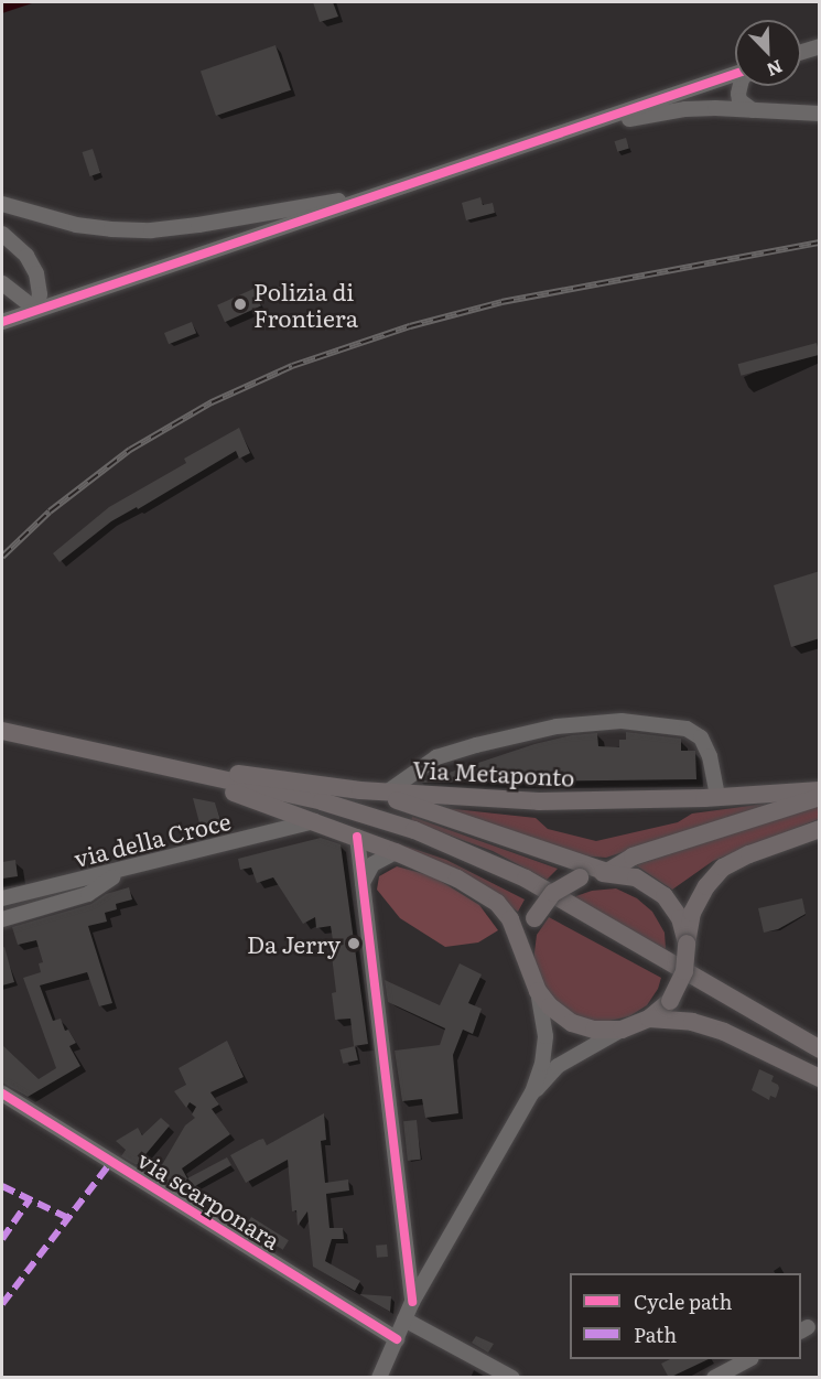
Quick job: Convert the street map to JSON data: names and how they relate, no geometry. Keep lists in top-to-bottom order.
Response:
{
  "streets": {
    "main road": ["Via Metaponto"],
    "street": ["via della Croce", "via scarponara"]
  },
  "places": ["Polizia di Frontiera", "Da Jerry"],
  "legend": ["Cycle path", "Path"],
  "north": "bottom right"
}
